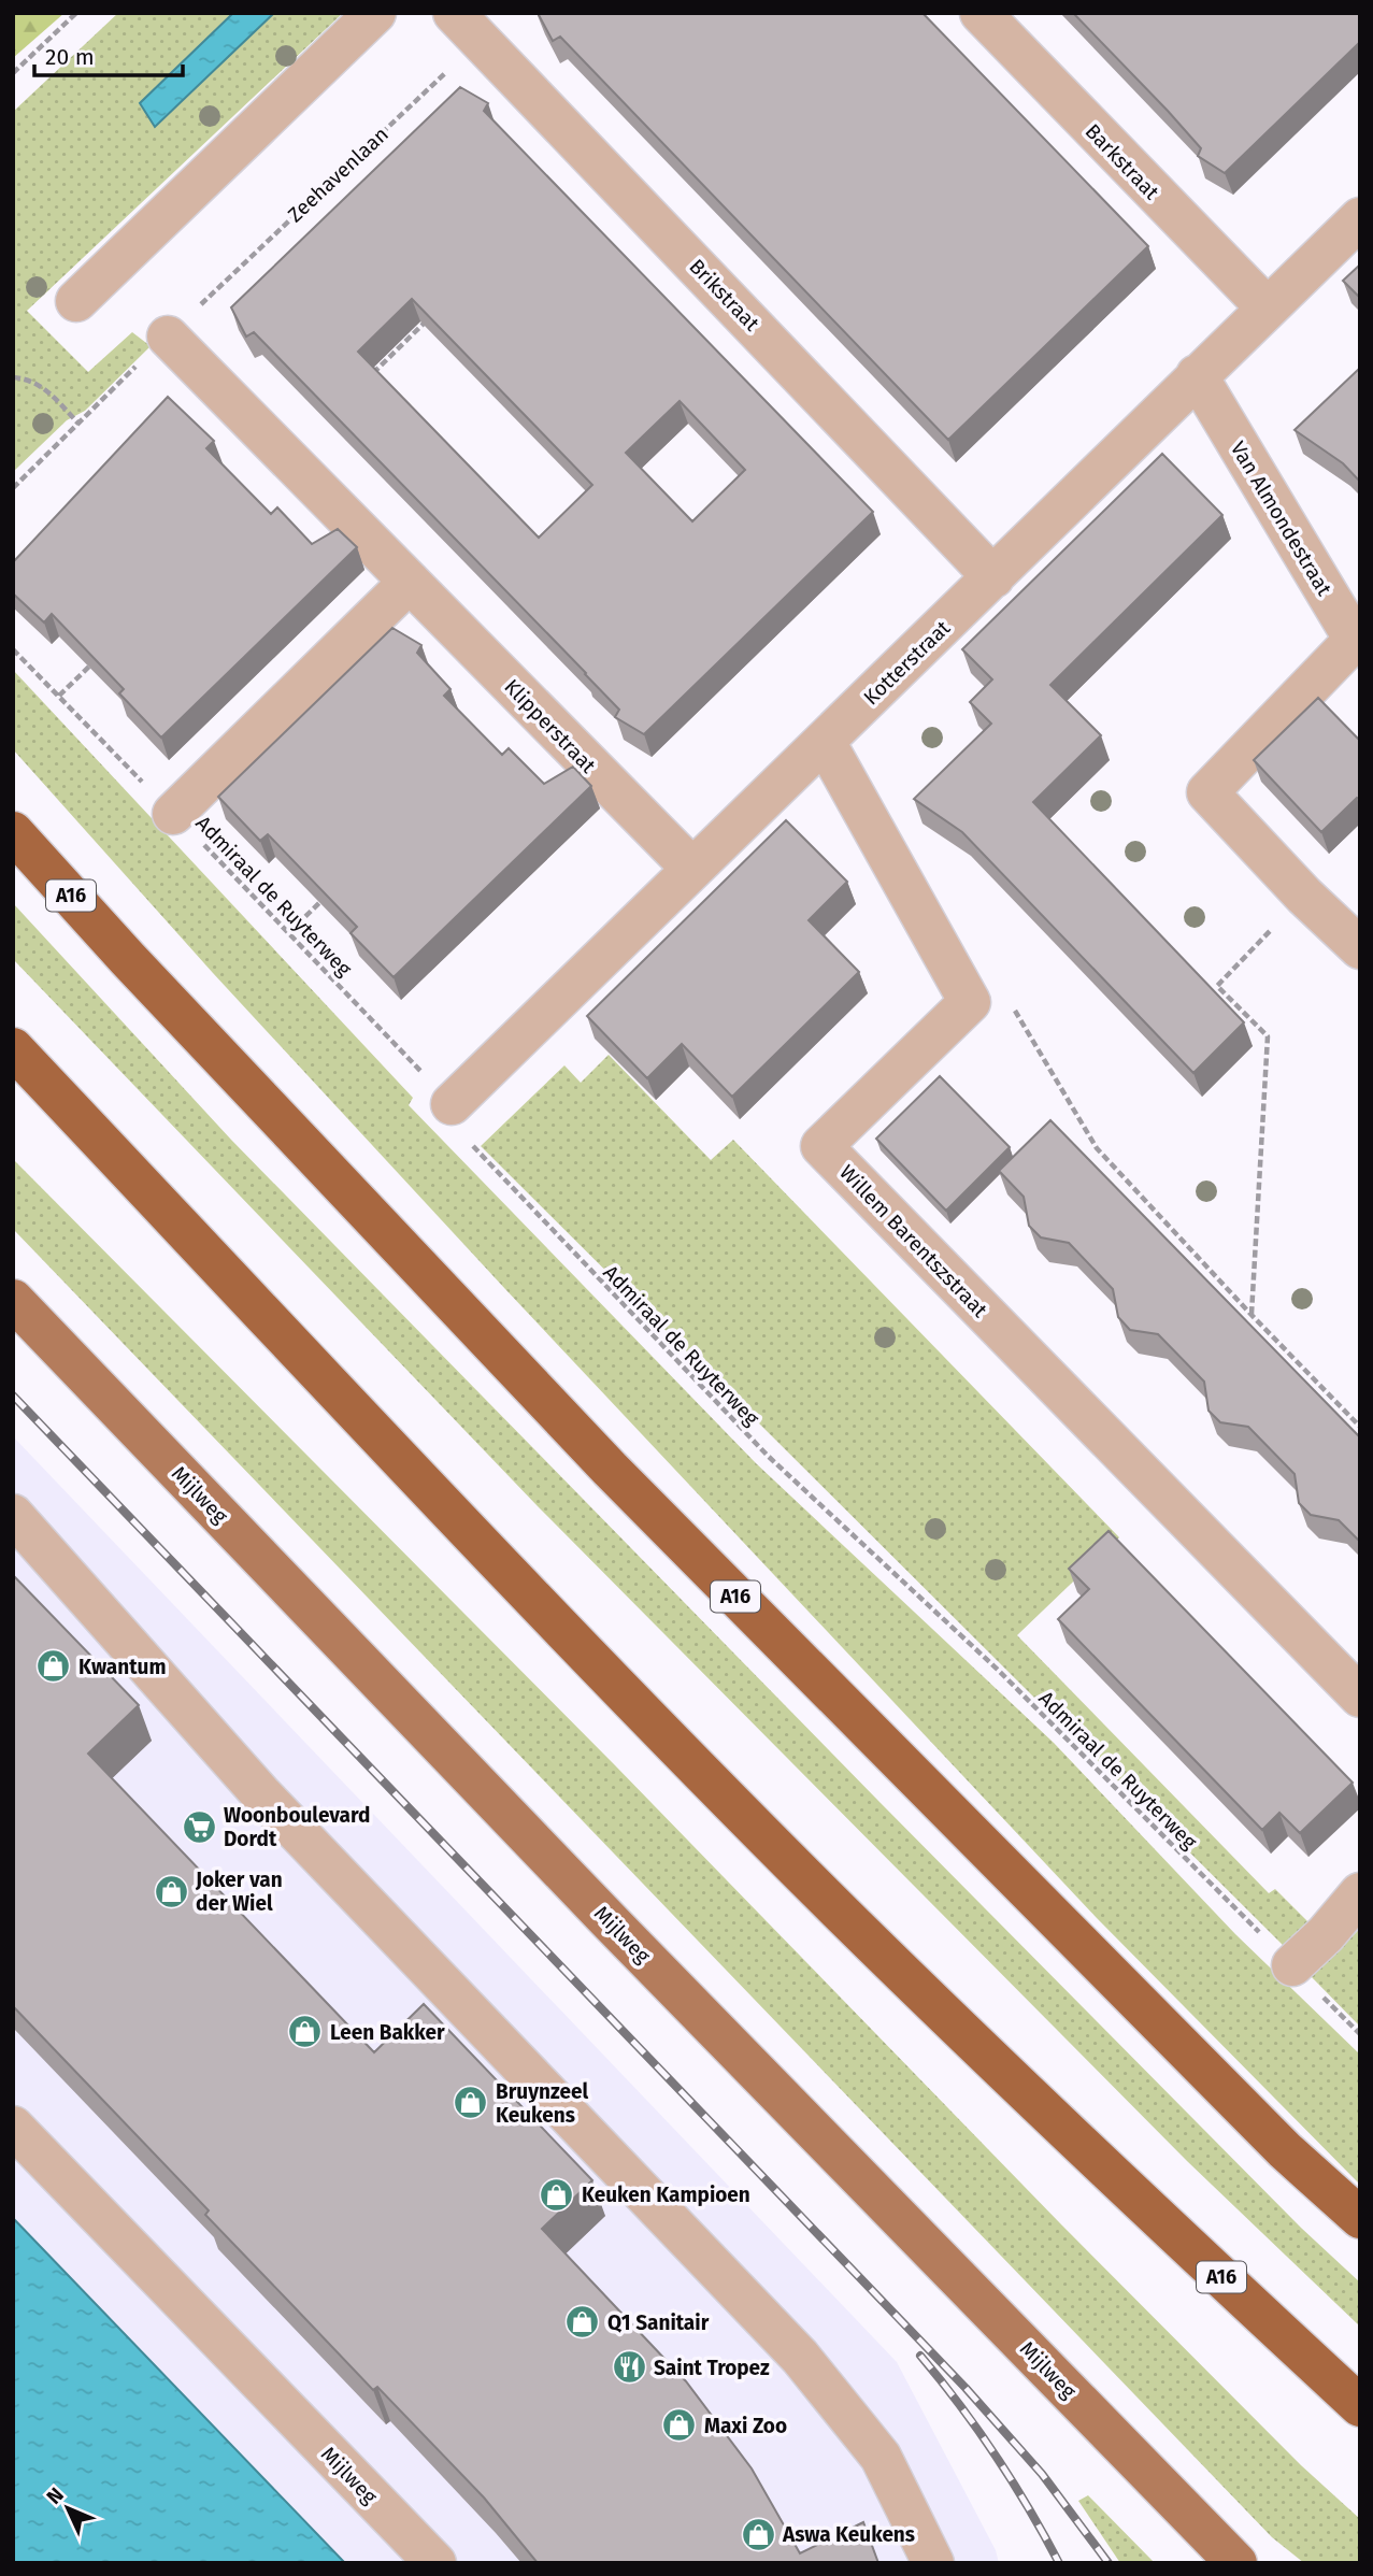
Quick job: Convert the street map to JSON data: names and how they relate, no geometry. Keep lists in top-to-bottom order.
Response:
{
  "streets": {
    "highway": ["A16"],
    "main road": ["Mijlweg"],
    "street": [
      "Barkstraat",
      "Brikstraat",
      "Van Almondestraat",
      "Kotterstraat",
      "Klipperstraat",
      "Willem Barentszstraat"
    ],
    "path": ["Zeehavenlaan", "Admiraal de Ruyterweg"]
  },
  "crossings": [
    ["Barkstraat", "Kotterstraat"],
    ["Zeehavenlaan", "Brikstraat"],
    ["Zeehavenlaan", "Klipperstraat"],
    ["Brikstraat", "Kotterstraat"],
    ["Van Almondestraat", "Kotterstraat"],
    ["Kotterstraat", "Klipperstraat"],
    ["Kotterstraat", "Admiraal de Ruyterweg"]
  ],
  "places": {
    "shop": [
      "Kwantum",
      "Joker van der Wiel",
      "Leen Bakker",
      "Bruynzeel Keukens",
      "Keuken Kampioen",
      "Q1 Sanitair",
      "Maxi Zoo",
      "Aswa Keukens"
    ],
    "supermarket": ["Woonboulevard Dordt"],
    "restaurant": ["Saint Tropez"]
  },
  "scale_bar": "20 m",
  "north": "top left"
}
